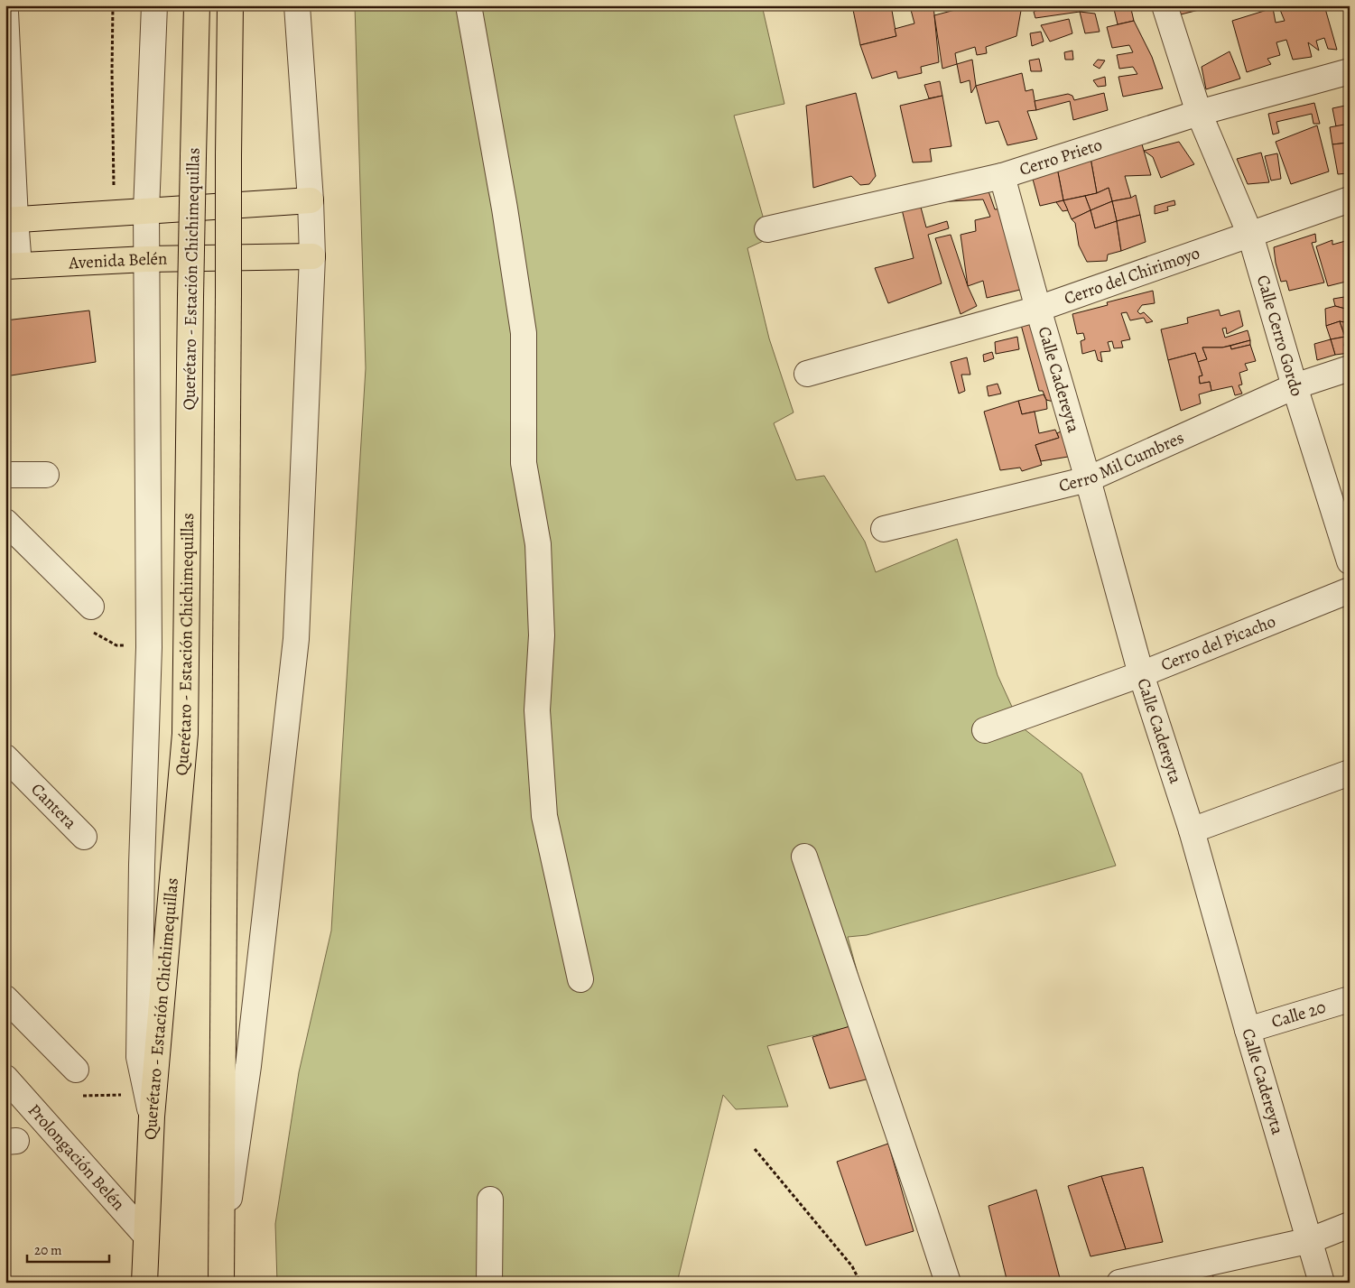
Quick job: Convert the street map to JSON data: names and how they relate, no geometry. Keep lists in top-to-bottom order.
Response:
{
  "streets": {
    "main road": ["Avenida Belén", "Querétaro - Estación Chichimequillas"],
    "street": [
      "Cerro Prieto",
      "Cerro del Chirimoyo",
      "Calle Cerro Gordo",
      "Calle Cadereyta",
      "Cerro Mil Cumbres",
      "Cerro del Picacho",
      "Cantera",
      "Calle 20",
      "Prolongación Belén"
    ]
  },
  "crossings": [
    ["Cerro Prieto", "Calle Cerro Gordo"],
    ["Cerro Prieto", "Calle Cadereyta"],
    ["Cerro del Chirimoyo", "Calle Cerro Gordo"],
    ["Cerro del Chirimoyo", "Calle Cadereyta"],
    ["Querétaro - Estación Chichimequillas", "Prolongación Belén"],
    ["Calle Cerro Gordo", "Cerro Mil Cumbres"],
    ["Calle Cadereyta", "Cerro Mil Cumbres"],
    ["Calle Cadereyta", "Cerro del Picacho"],
    ["Calle Cadereyta", "Calle 20"]
  ],
  "scale_bar": "20 m"
}
